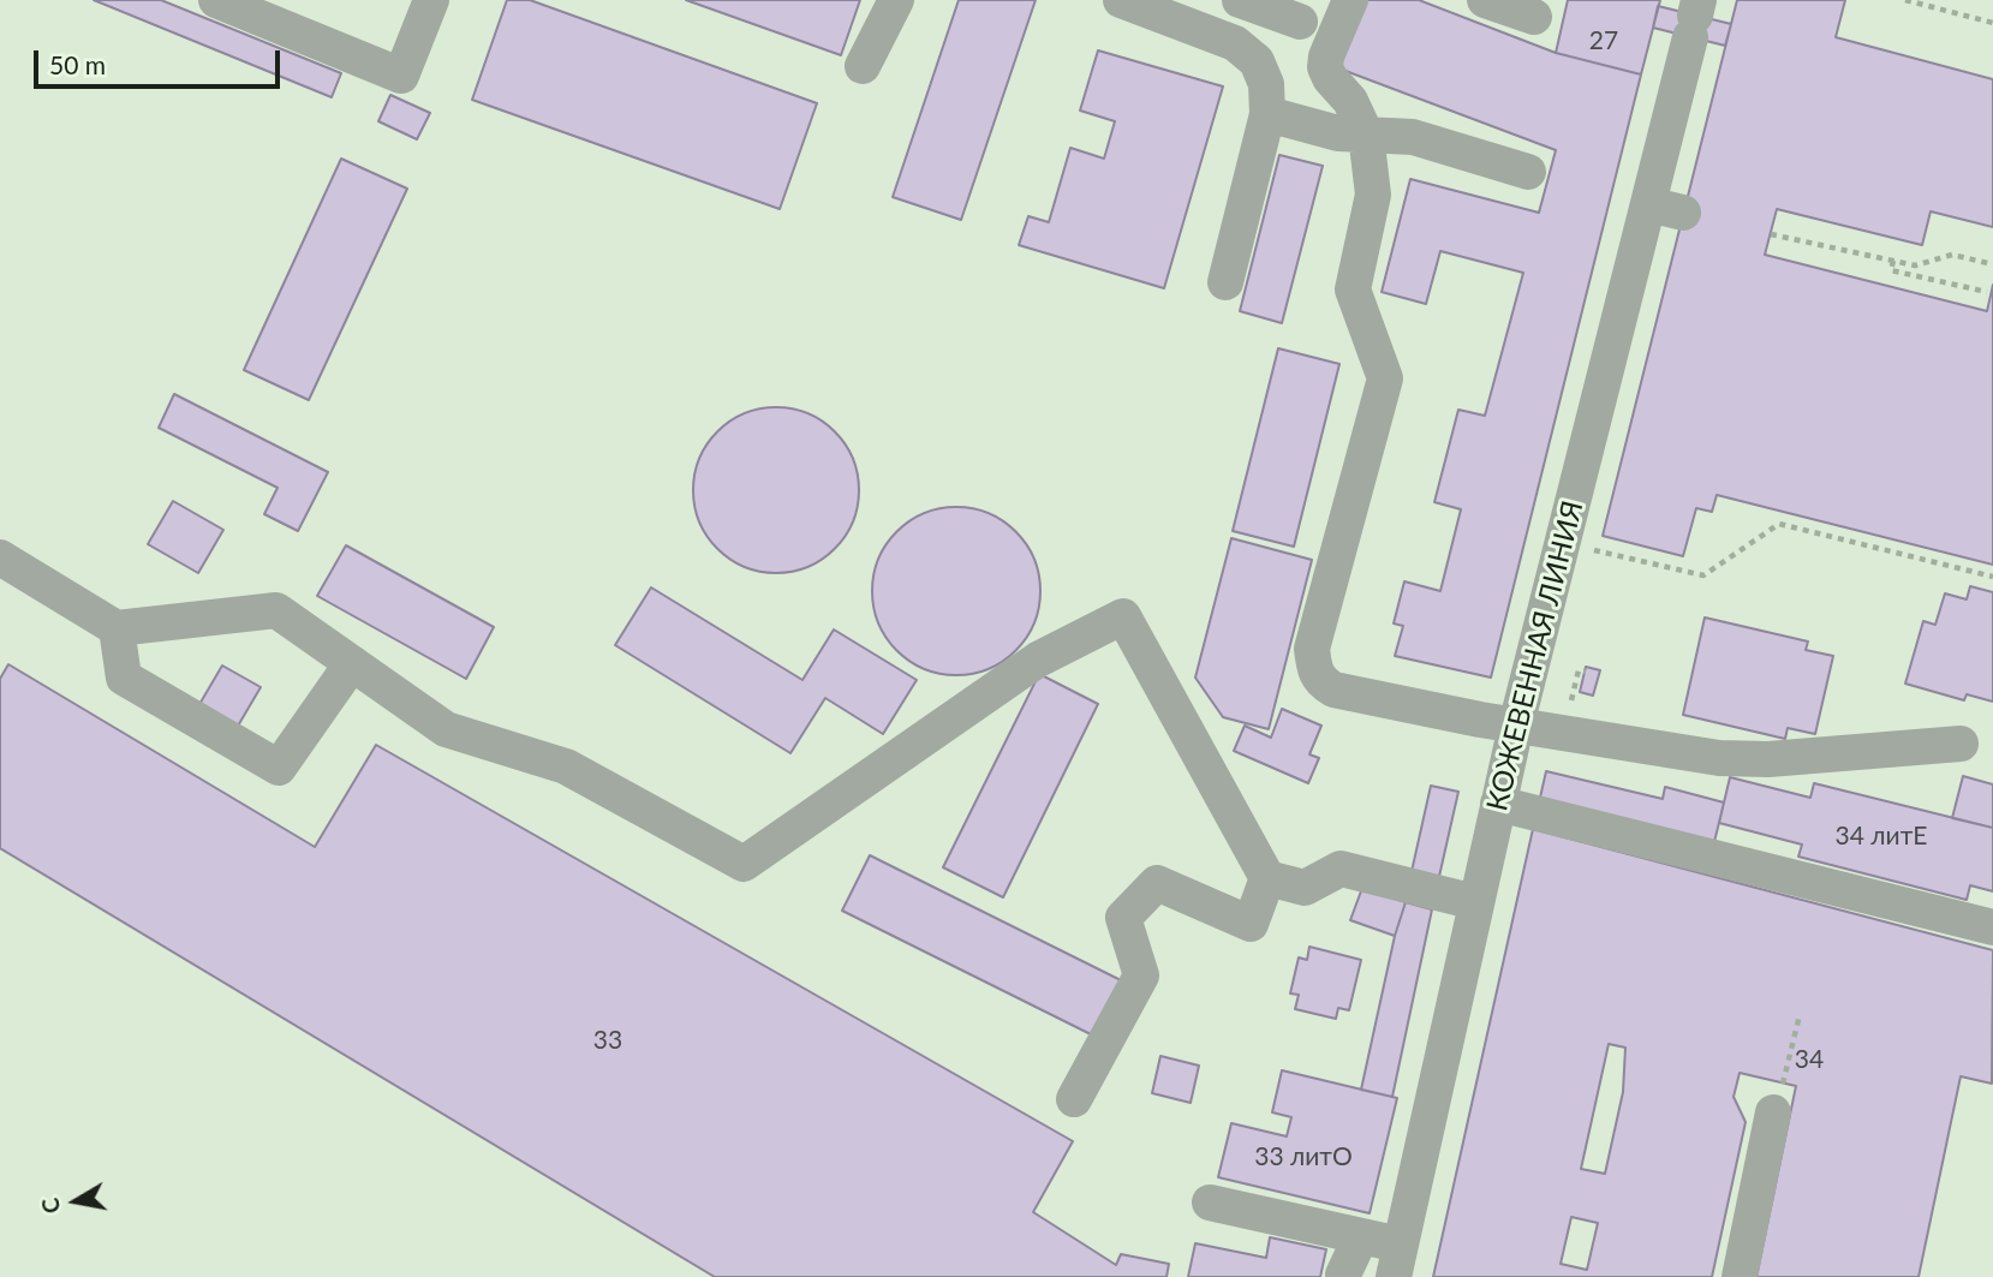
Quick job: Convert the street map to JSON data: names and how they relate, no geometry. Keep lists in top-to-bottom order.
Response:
{
  "streets": {
    "street": ["КОЖЕВЕННАЯ ЛИНИЯ"]
  },
  "house_numbers": [
    "27",
    "34 литЕ",
    "33",
    "34",
    "33 литО"
  ],
  "scale_bar": "50 m",
  "north": "left"
}
